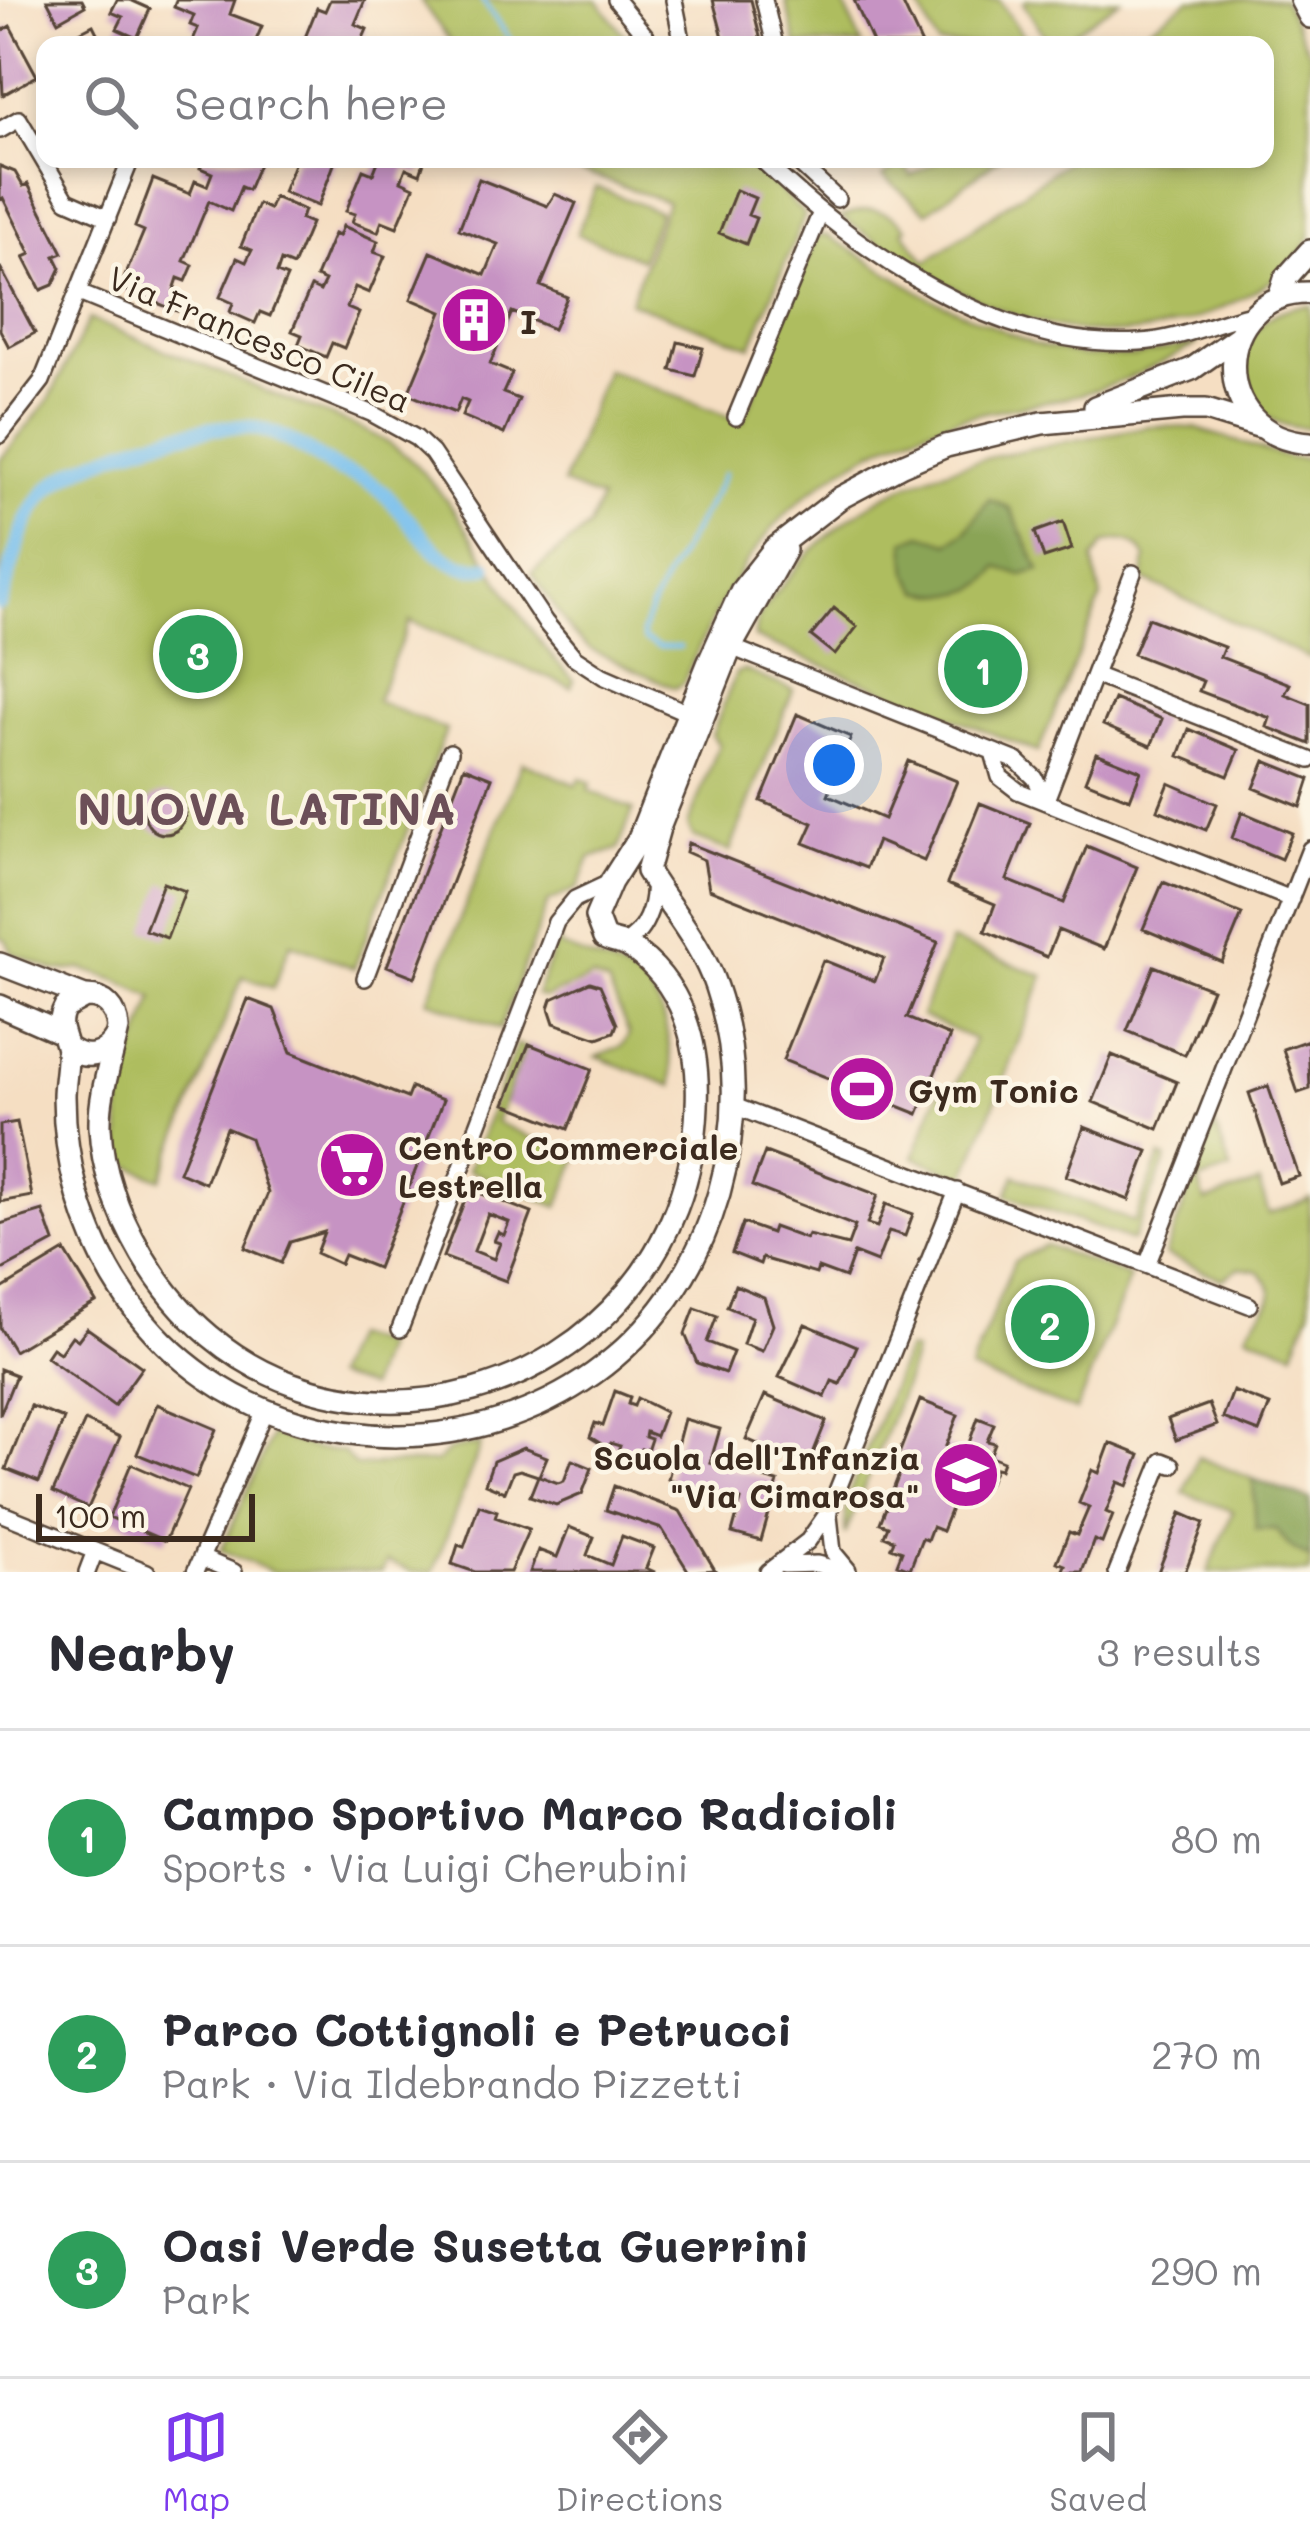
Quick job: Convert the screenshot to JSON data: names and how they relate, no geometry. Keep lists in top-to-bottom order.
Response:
{
  "streets": {
    "street": ["Via Francesco Cilea"]
  },
  "districts": ["NUOVA LATINA"],
  "places": {
    "building": ["I"],
    "sports": ["Gym Tonic"],
    "supermarket": ["Centro Commerciale Lestrella"],
    "school or university": ["Scuola dell'Infanzia \"Via Cimarosa\""]
  },
  "scale_bar": "100 m",
  "page": {
    "search": "Search here",
    "pins": ["3", "1", "2"],
    "scale": "100 m",
    "heading": ["Nearby", "3 results"],
    "list": [
      {
        "mark": "1",
        "name": "Campo Sportivo Marco Radicioli",
        "note": "Sports · Via Luigi Cherubini",
        "value": "80 m"
      },
      {
        "mark": "2",
        "name": "Parco Cottignoli e Petrucci",
        "note": "Park · Via Ildebrando Pizzetti",
        "value": "270 m"
      },
      {
        "mark": "3",
        "name": "Oasi Verde Susetta Guerrini",
        "note": "Park",
        "value": "290 m"
      }
    ],
    "nav": ["Map", "Directions", "Saved"]
  }
}
